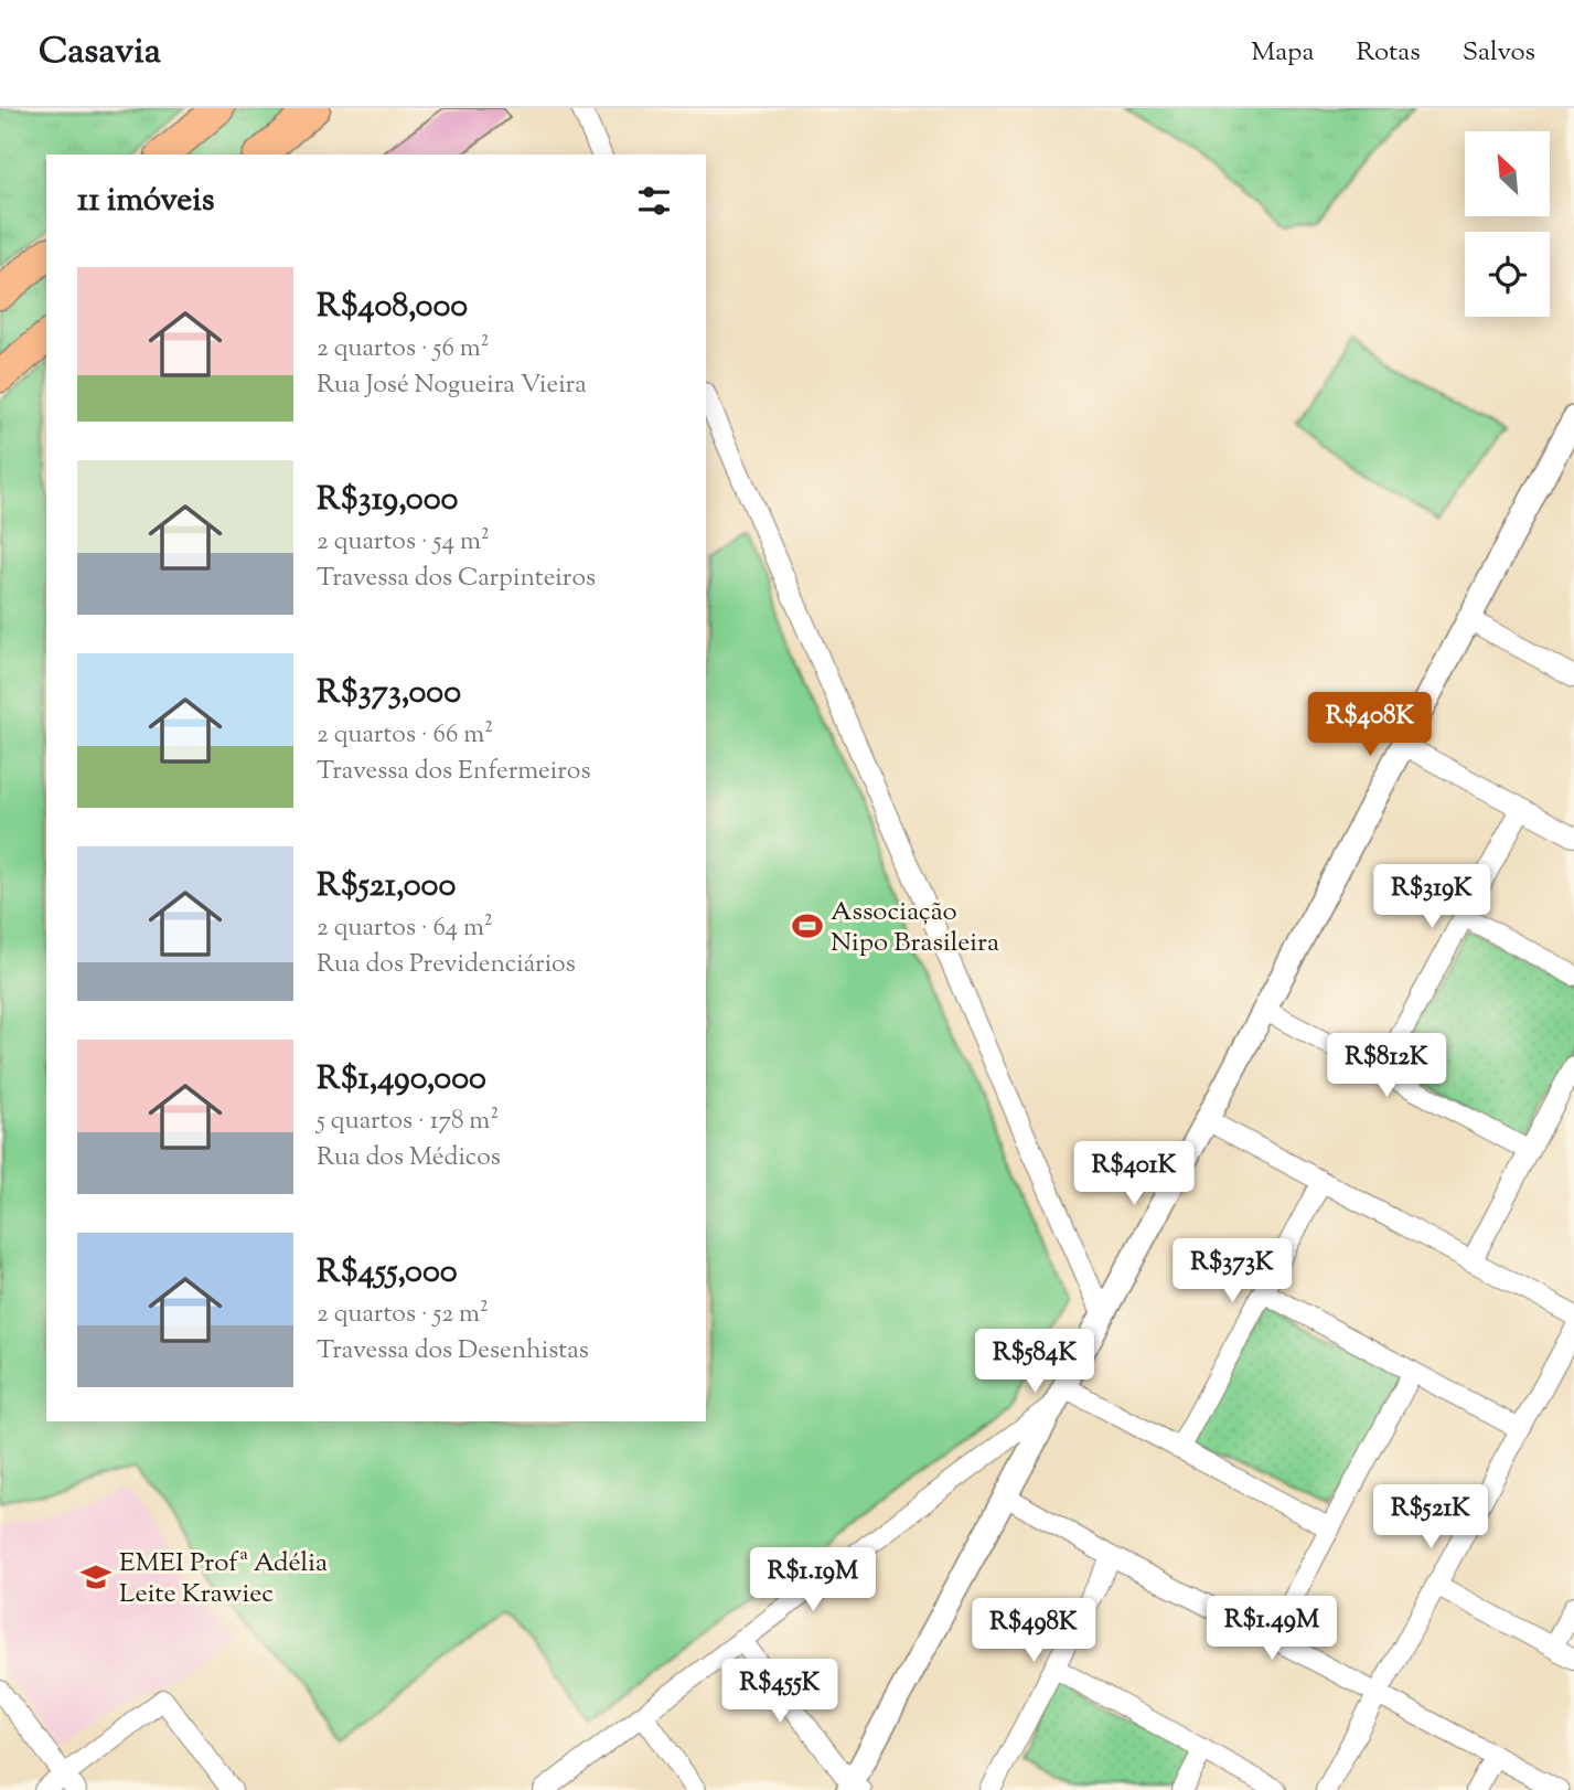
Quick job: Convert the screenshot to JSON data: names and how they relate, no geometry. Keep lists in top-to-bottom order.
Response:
{
  "places": {
    "sports": ["Associação Nipo Brasileira"],
    "school or university": ["EMEI Profª Adélia Leite Krawiec"]
  },
  "north": "top left",
  "page": {
    "header": "Casavia",
    "nav": ["Mapa", "Rotas", "Salvos"],
    "heading": "11 imóveis",
    "list": [
      {
        "name": "R$408,000",
        "note": "2 quartos · 56 m² · Rua José Nogueira Vieira"
      },
      {
        "name": "R$319,000",
        "note": "2 quartos · 54 m² · Travessa dos Carpinteiros"
      },
      {
        "name": "R$373,000",
        "note": "2 quartos · 66 m² · Travessa dos Enfermeiros"
      },
      {
        "name": "R$521,000",
        "note": "2 quartos · 64 m² · Rua dos Previdenciários"
      },
      {
        "name": "R$1,490,000",
        "note": "5 quartos · 178 m² · Rua dos Médicos"
      },
      {
        "name": "R$455,000",
        "note": "2 quartos · 52 m² · Travessa dos Desenhistas"
      }
    ],
    "price": [
      "R$408K",
      "R$319K",
      "R$812K",
      "R$401K",
      "R$373K",
      "R$584K",
      "R$521K",
      "R$1.19M",
      "R$1.49M",
      "R$498K",
      "R$455K"
    ]
  }
}
